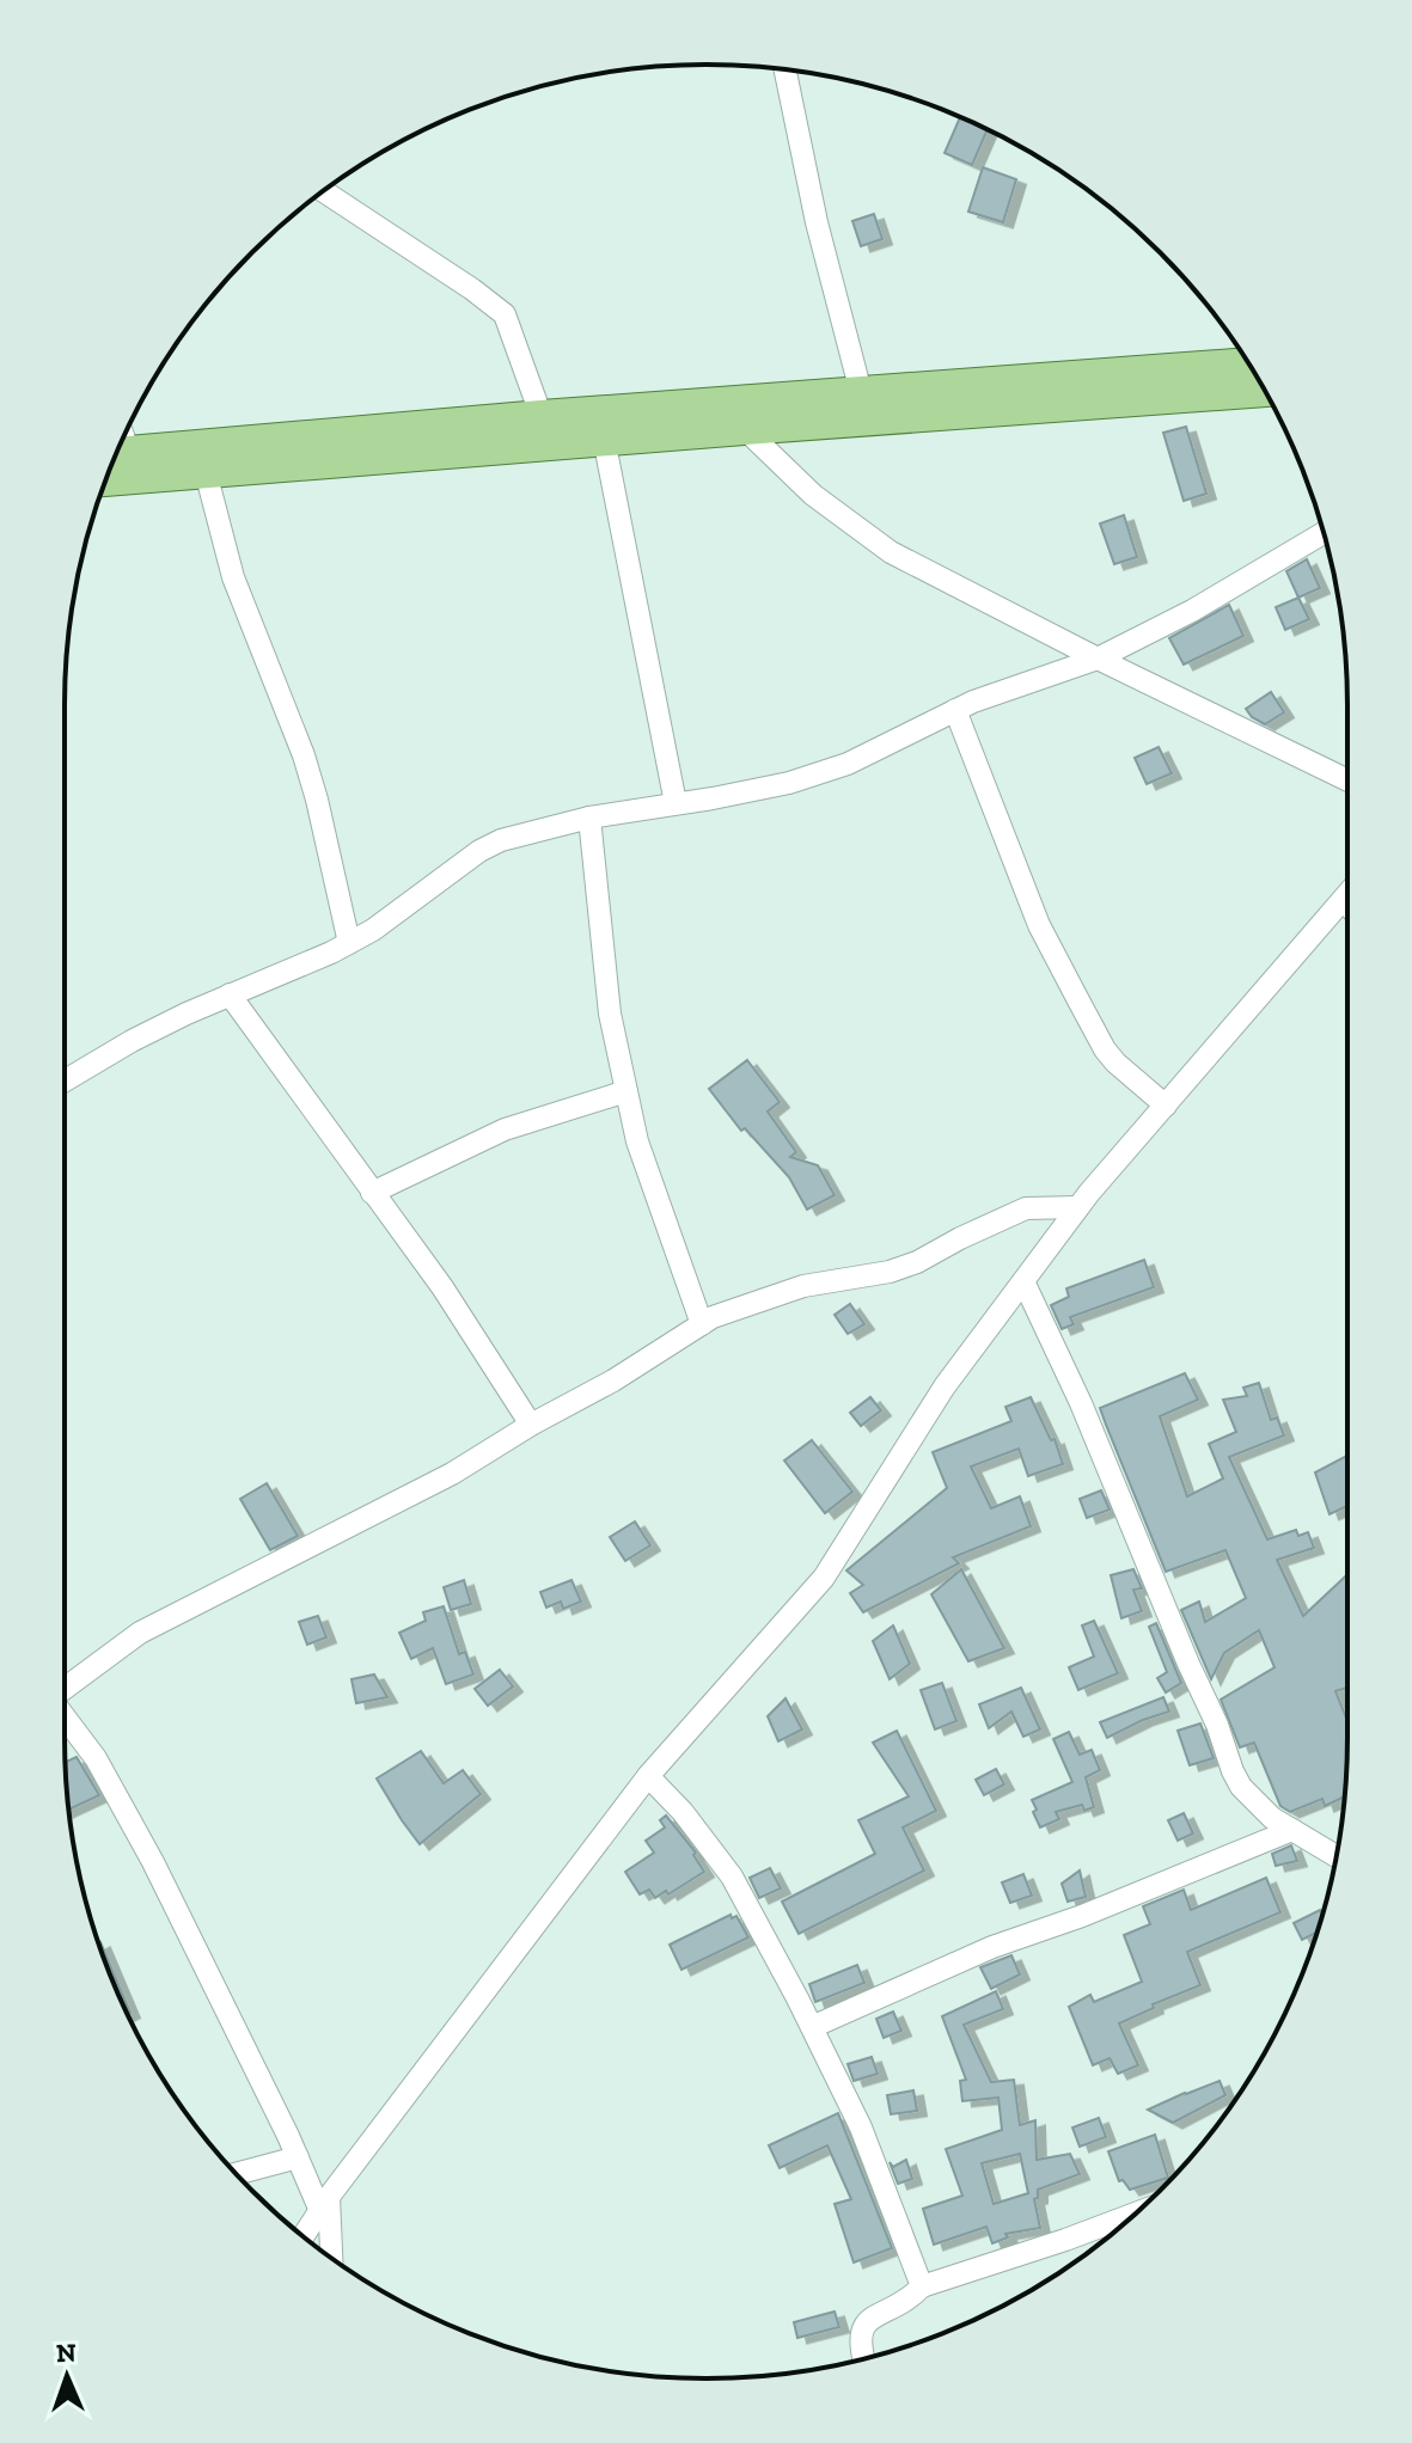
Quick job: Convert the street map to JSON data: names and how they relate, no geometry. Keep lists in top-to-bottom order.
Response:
{
  "north": "top"
}
